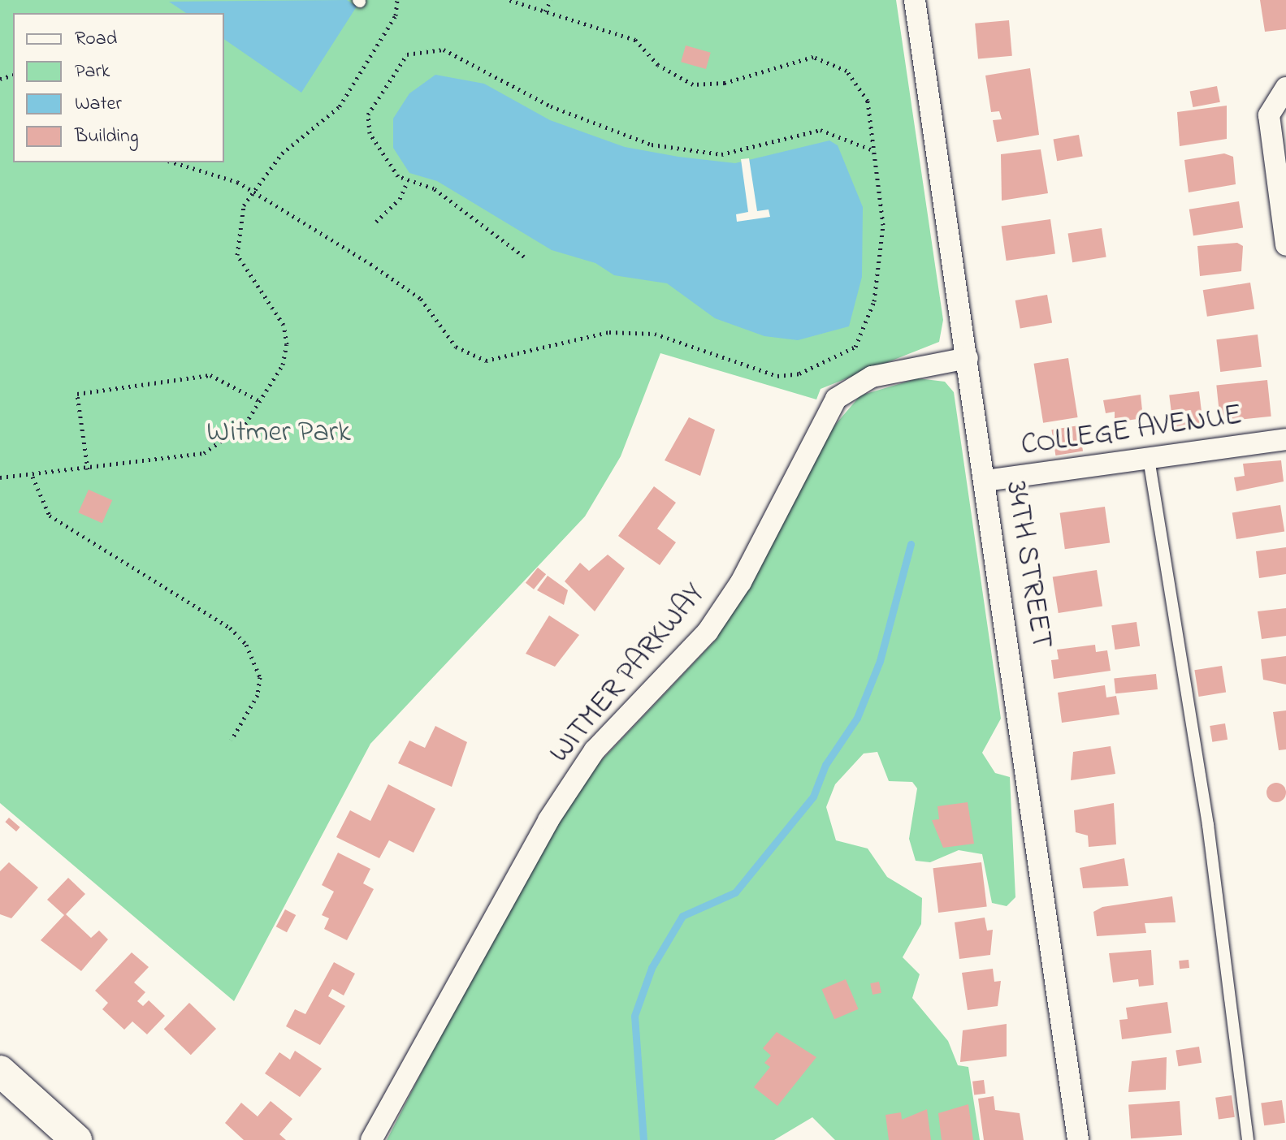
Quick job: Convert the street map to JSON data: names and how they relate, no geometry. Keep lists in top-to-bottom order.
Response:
{
  "streets": {
    "street": ["COLLEGE AVENUE", "34TH STREET", "WITMER PARKWAY"]
  },
  "crossings": [
    ["COLLEGE AVENUE", "34TH STREET"],
    ["34TH STREET", "WITMER PARKWAY"]
  ],
  "parks": ["Witmer Park"],
  "legend": [
    "Road",
    "Park",
    "Water",
    "Building"
  ]
}
